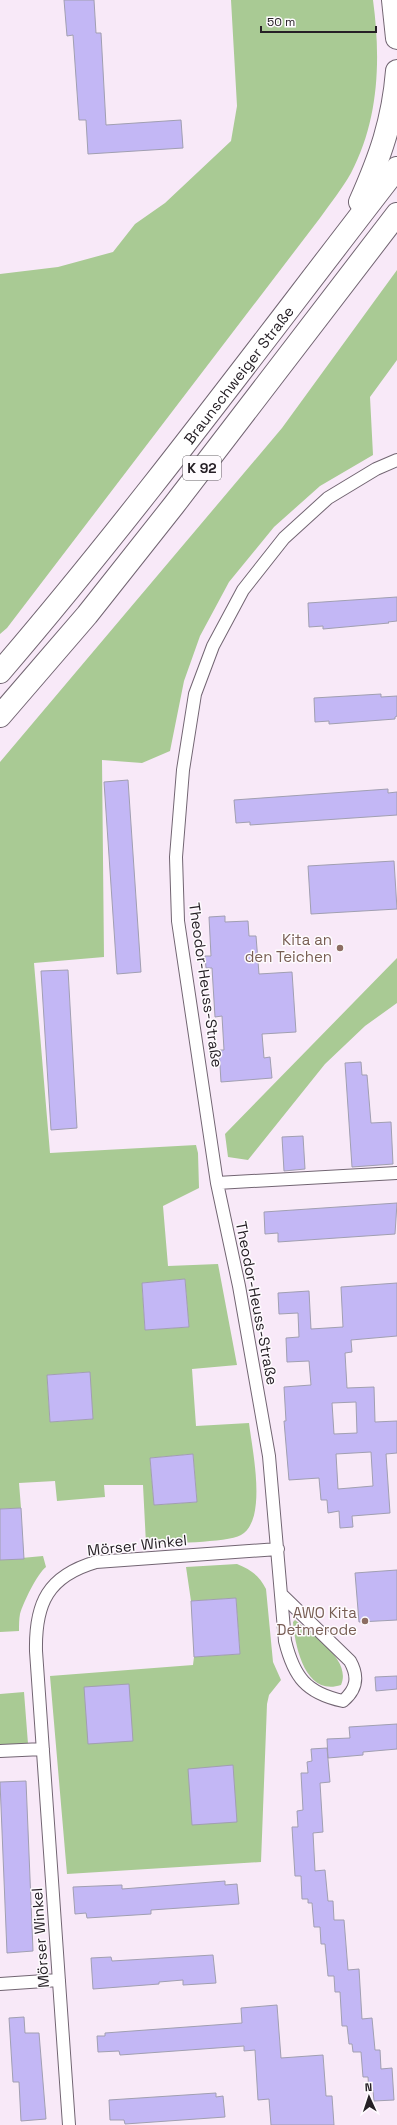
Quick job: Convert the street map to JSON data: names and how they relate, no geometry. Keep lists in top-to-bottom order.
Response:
{
  "streets": {
    "highway": ["Braunschweiger Straße", "K 92"],
    "street": ["Theodor-Heuss-Straße", "Mörser Winkel"]
  },
  "crossings": [
    ["Theodor-Heuss-Straße", "Mörser Winkel"]
  ],
  "places": ["Kita an den Teichen", "AWO Kita Detmerode"],
  "scale_bar": "50 m",
  "north": "top"
}
